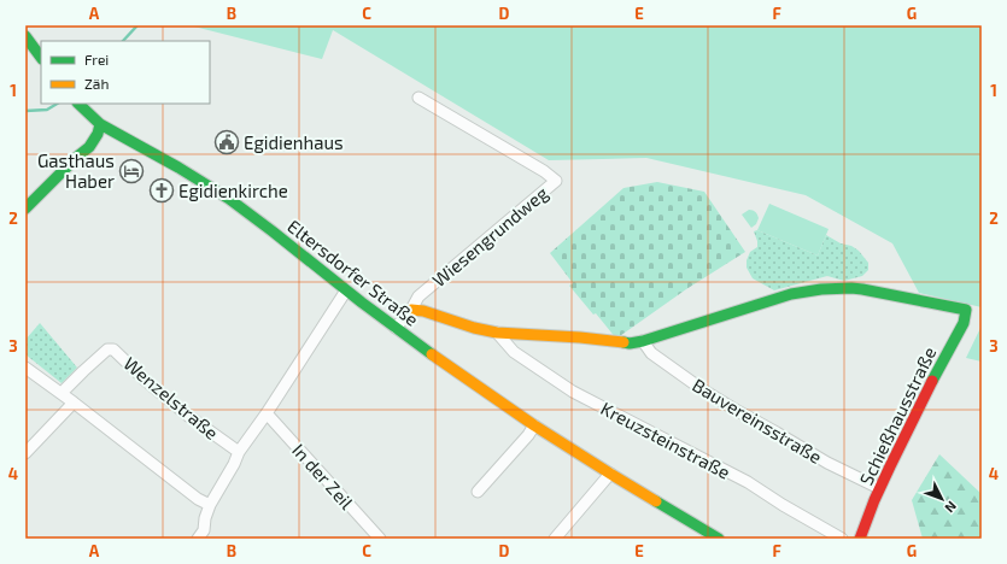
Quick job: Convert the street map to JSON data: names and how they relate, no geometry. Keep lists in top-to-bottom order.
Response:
{
  "streets": {
    "street": [
      "Wiesengrundweg",
      "Eltersdorfer Straße",
      "Wenzelstraße",
      "Schießhausstraße",
      "Bauvereinsstraße",
      "Kreuzsteinstraße",
      "In der Zeil"
    ]
  },
  "crossings": [
    ["Wiesengrundweg", "Eltersdorfer Straße"],
    ["Schießhausstraße", "Bauvereinsstraße"]
  ],
  "places": {
    "public building": ["Egidienhaus"],
    "hotel": ["Gasthaus Haber"],
    "church": ["Egidienkirche"]
  },
  "legend": ["Frei", "Zäh"],
  "north": "bottom right",
  "grid": {
    "columns": [
      "A",
      "B",
      "C",
      "D",
      "E",
      "F",
      "G"
    ],
    "rows": [
      "1",
      "2",
      "3",
      "4"
    ]
  }
}
